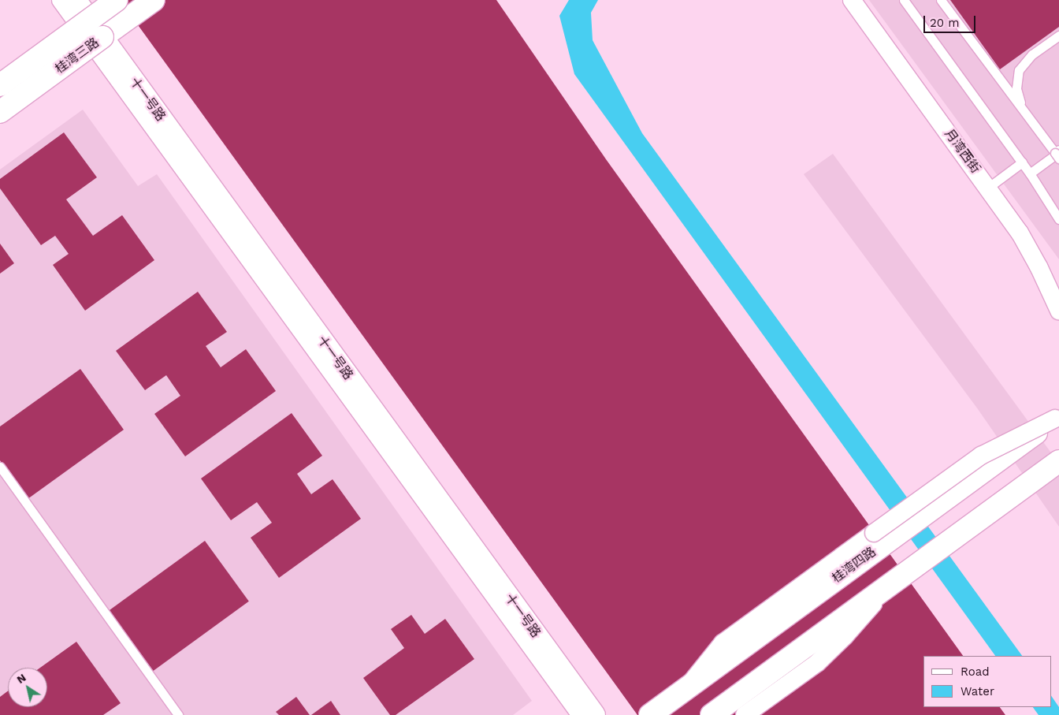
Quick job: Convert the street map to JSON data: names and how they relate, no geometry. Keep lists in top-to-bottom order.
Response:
{
  "streets": {
    "street": [
      "桂湾三路",
      "十一号路",
      "月湾西街",
      "桂湾四路"
    ]
  },
  "crossings": [
    ["桂湾三路", "十一号路"]
  ],
  "legend": ["Road", "Water"],
  "scale_bar": "20 m",
  "north": "top left"
}
